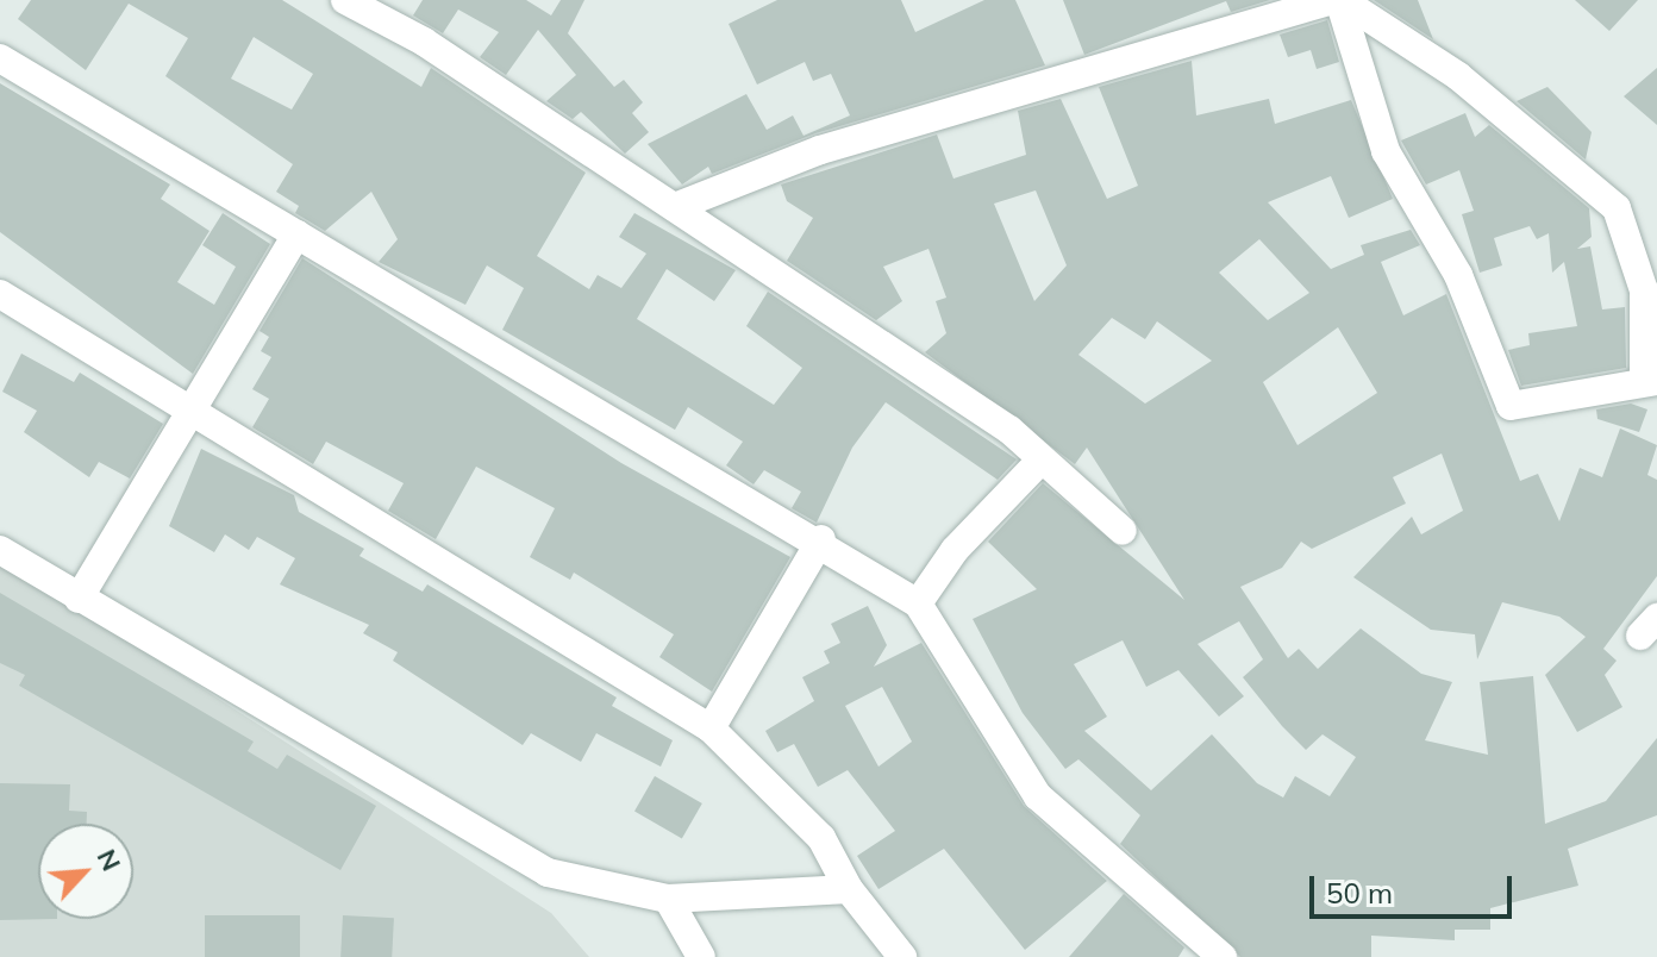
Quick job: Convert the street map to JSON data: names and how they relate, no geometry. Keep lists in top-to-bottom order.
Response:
{
  "scale_bar": "50 m",
  "north": "top right"
}
